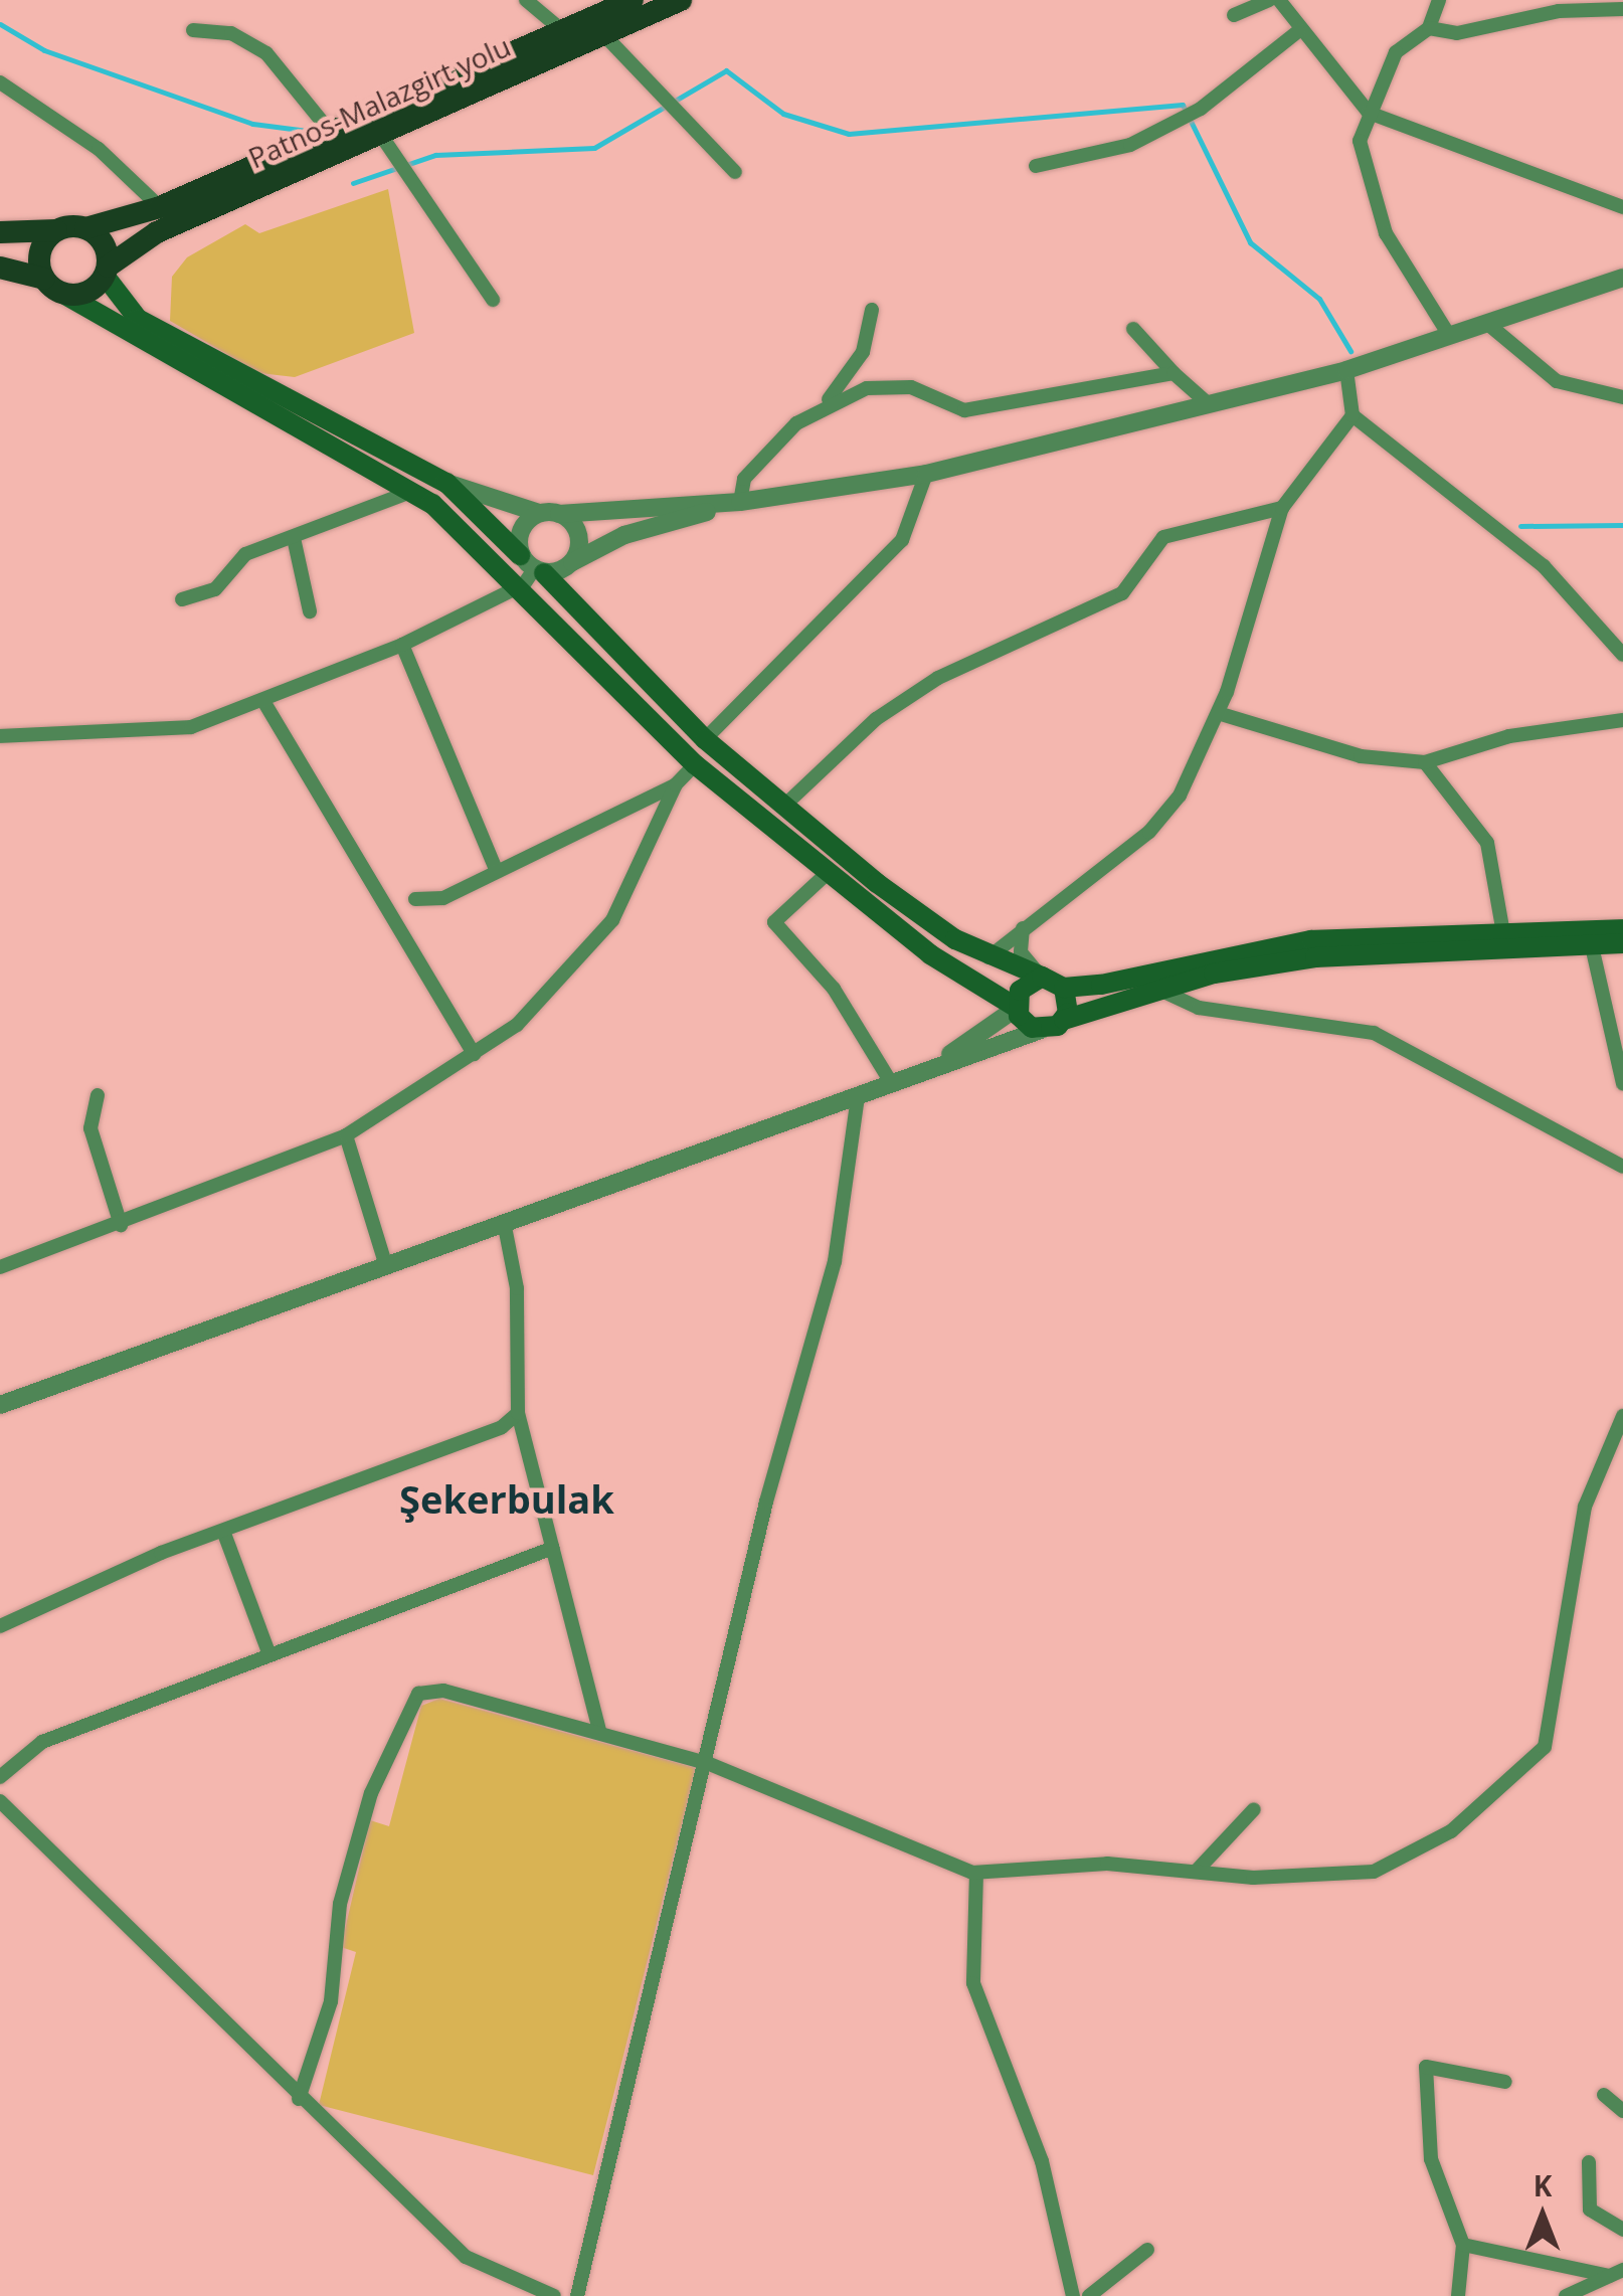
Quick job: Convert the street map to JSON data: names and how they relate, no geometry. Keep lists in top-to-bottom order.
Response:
{
  "streets": {
    "main road": ["Patnos-Malazgirt yolu"]
  },
  "districts": ["Şekerbulak"],
  "north": "top"
}
